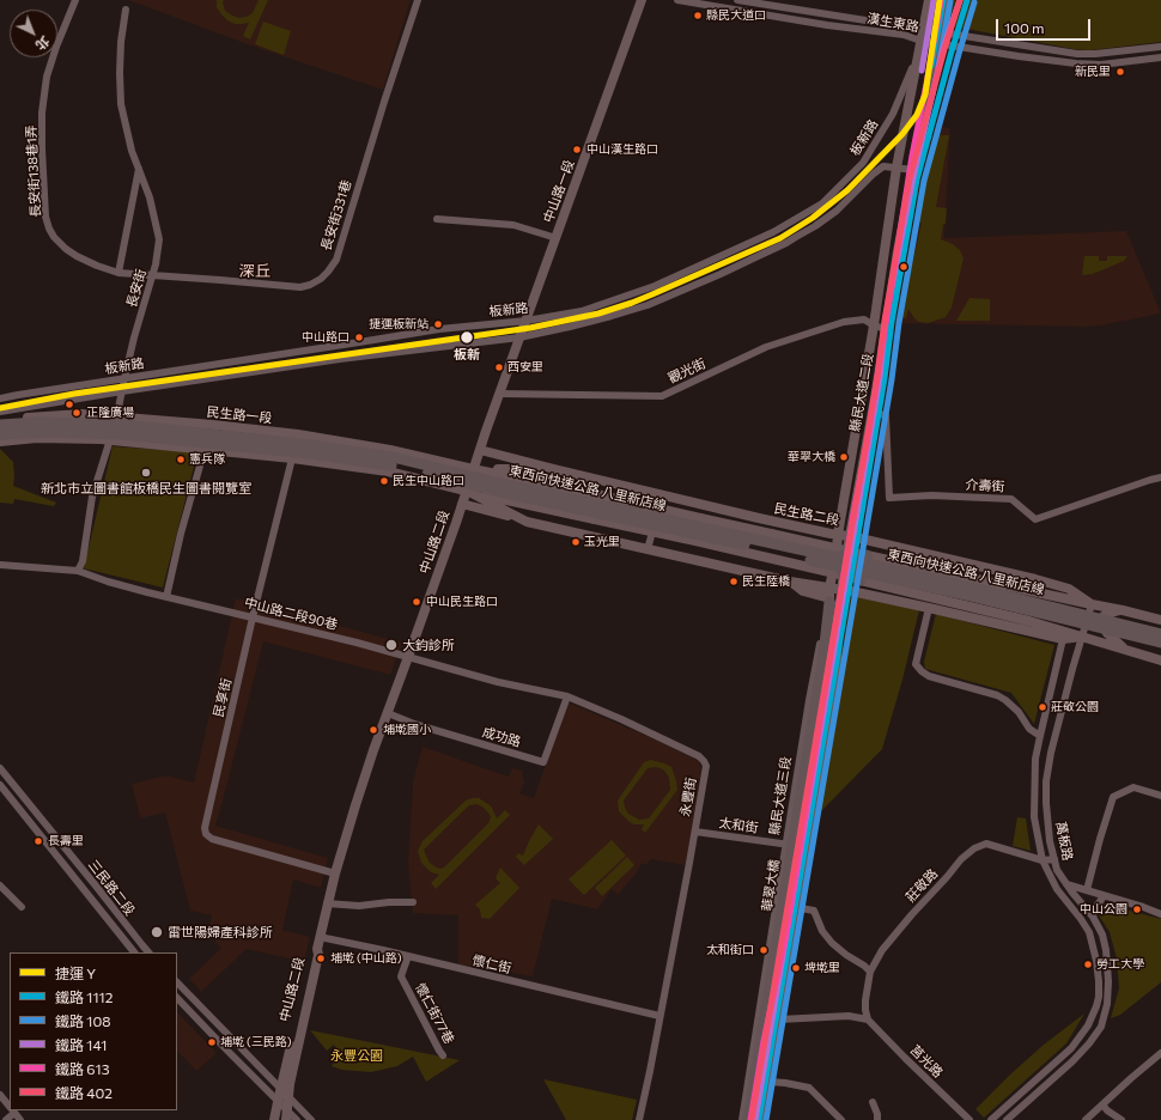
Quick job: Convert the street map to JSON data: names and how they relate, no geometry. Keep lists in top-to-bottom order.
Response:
{
  "streets": {
    "highway": ["東西向快速公路 八里新店線", "華翠大橋"],
    "main road": [
      "中山路一段",
      "縣民大道二段",
      "民生路一段",
      "民生路二段",
      "中山路二段",
      "縣民大道三段"
    ],
    "street": [
      "漢生東路",
      "板新路",
      "長安街138巷1弄",
      "長安街331巷",
      "長安街",
      "觀光街",
      "介壽街",
      "中山路二段90巷",
      "民享街",
      "成功路",
      "永豐街",
      "太和街",
      "萬板路",
      "莊敬路",
      "三民路二段",
      "懷仁街",
      "懷仁街77巷",
      "莒光路"
    ]
  },
  "crossings": [
    ["漢生東路", "縣民大道二段"],
    ["板新路", "長安街"],
    ["板新路", "縣民大道二段"],
    ["板新路", "中山路二段"],
    ["長安街138巷1弄", "長安街331巷"],
    ["長安街138巷1弄", "長安街"],
    ["中山路一段", "中山路二段"],
    ["長安街331巷", "長安街"],
    ["長安街", "民生路一段"],
    ["長安街", "中山路二段90巷"],
    ["觀光街", "縣民大道二段"],
    ["觀光街", "中山路二段"],
    ["縣民大道二段", "介壽街"],
    ["縣民大道二段", "民生路二段"],
    ["縣民大道二段", "縣民大道三段"],
    ["民生路一段", "民生路二段"],
    ["民生路一段", "中山路二段"],
    ["民生路一段", "民享街"],
    ["民生路二段", "中山路二段"],
    ["民生路二段", "萬板路"],
    ["中山路二段", "中山路二段90巷"],
    ["中山路二段", "民享街"],
    ["中山路二段", "成功路"],
    ["中山路二段", "永豐街"],
    ["中山路二段", "懷仁街"],
    ["中山路二段90巷", "民享街"],
    ["中山路二段90巷", "永豐街"],
    ["成功路", "永豐街"],
    ["縣民大道三段", "太和街"],
    ["永豐街", "太和街"],
    ["永豐街", "懷仁街"],
    ["萬板路", "莊敬路"],
    ["莊敬路", "莒光路"],
    ["懷仁街", "懷仁街77巷"]
  ],
  "districts": ["深丘"],
  "parks": ["永豐公園"],
  "places": [
    "縣民大道口",
    "新民里",
    "中山漢生路口",
    "捷運板新站",
    "中山路口",
    "板新",
    "西安里",
    "正隆廣場",
    "華翠大橋",
    "憲兵隊",
    "新北市立圖書館板橋民生圖書閱覽室",
    "民生中山路口",
    "玉光里",
    "民生陸橋",
    "中山民生路口",
    "大鈞診所",
    "莊敬公園",
    "埔墘國小",
    "長壽里",
    "中山公園",
    "雷世陽婦產科診所",
    "太和街口",
    "埔墘 (中山路)",
    "勞工大學",
    "埤墘里",
    "埔墘 (三民路)"
  ],
  "lines": [
    "metro line Y",
    "rail line 1112",
    "rail line 141",
    "rail line 402",
    "rail line 108",
    "rail line 613"
  ],
  "legend": [
    "捷運 Y",
    "鐵路 1112",
    "鐵路 108",
    "鐵路 141",
    "鐵路 613",
    "鐵路 402"
  ],
  "scale_bar": "100 m",
  "north": "bottom right"
}
